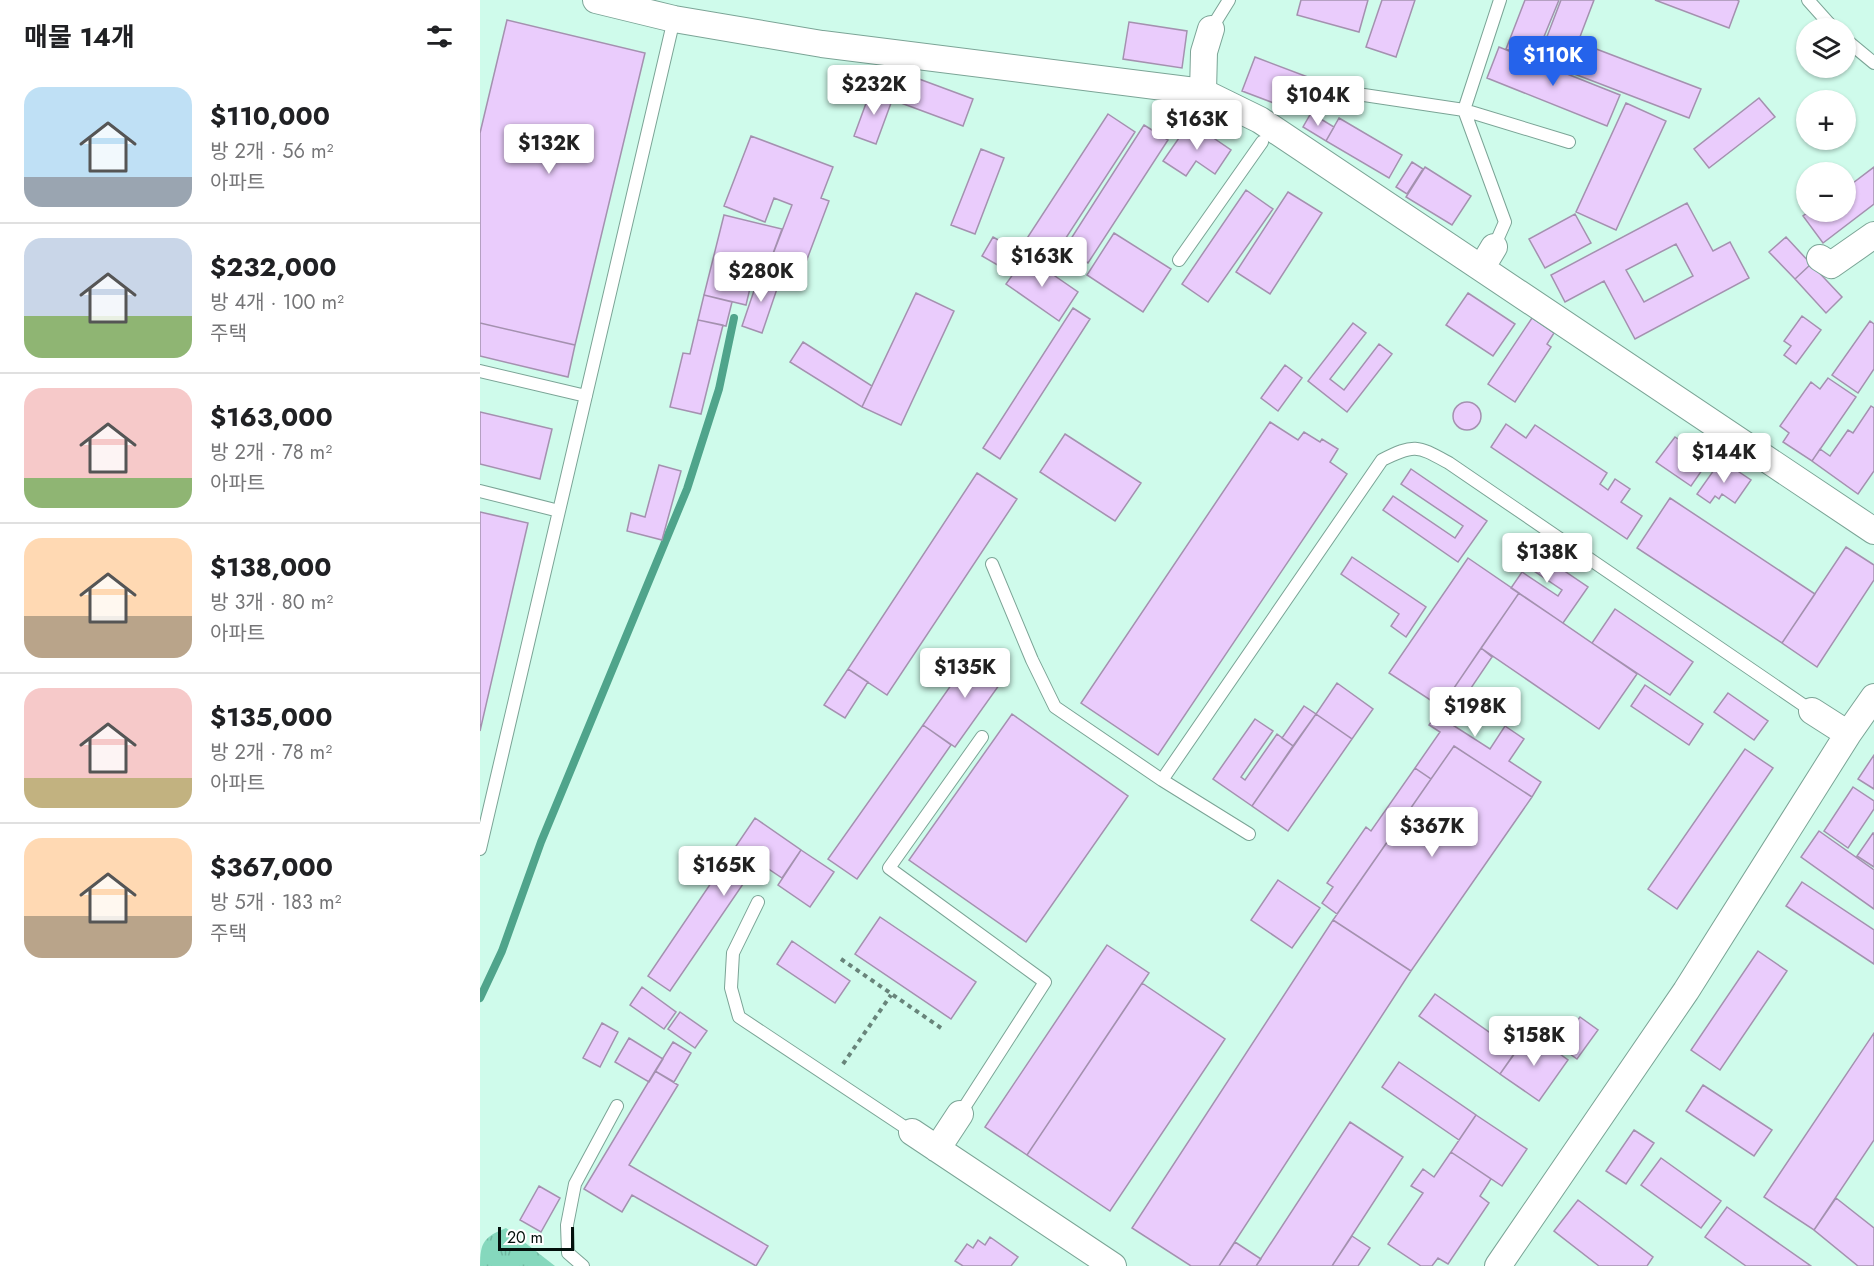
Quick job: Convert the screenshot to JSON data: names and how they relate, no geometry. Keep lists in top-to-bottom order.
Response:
{
  "scale_bar": "20 m",
  "page": {
    "heading": "매물 14개",
    "map_buttons": ["+", "−"],
    "price": [
      "$110K",
      "$232K",
      "$104K",
      "$163K",
      "$132K",
      "$163K",
      "$280K",
      "$144K",
      "$138K",
      "$135K",
      "$198K",
      "$367K",
      "$165K",
      "$158K"
    ],
    "list": [
      {
        "name": "$110,000",
        "note": "방 2개 · 56 m² · 아파트"
      },
      {
        "name": "$232,000",
        "note": "방 4개 · 100 m² · 주택"
      },
      {
        "name": "$163,000",
        "note": "방 2개 · 78 m² · 아파트"
      },
      {
        "name": "$138,000",
        "note": "방 3개 · 80 m² · 아파트"
      },
      {
        "name": "$135,000",
        "note": "방 2개 · 78 m² · 아파트"
      },
      {
        "name": "$367,000",
        "note": "방 5개 · 183 m² · 주택"
      }
    ],
    "scale": "20 m"
  }
}
